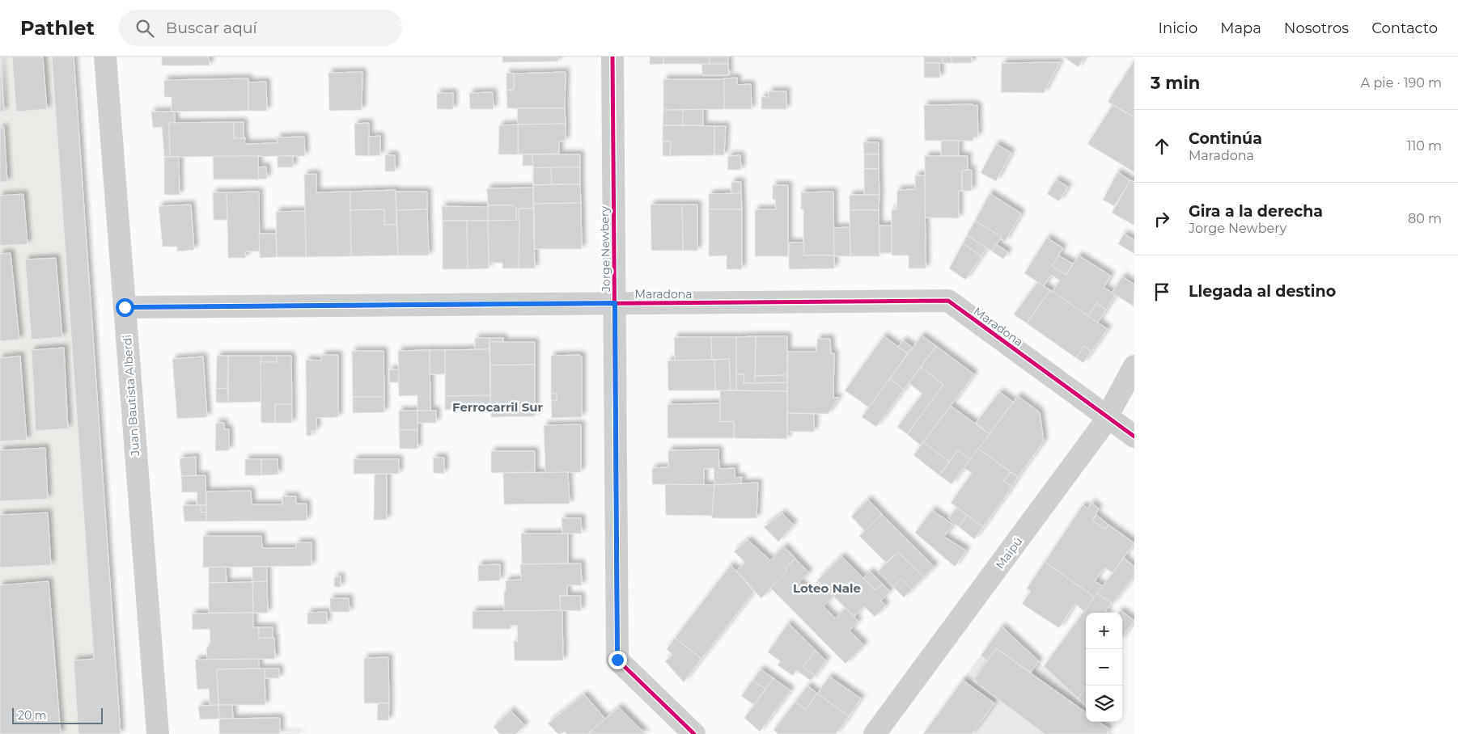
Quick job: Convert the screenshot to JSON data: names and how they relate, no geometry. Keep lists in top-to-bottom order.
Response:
{
  "streets": {
    "street": [
      "Jorge Newbery",
      "Maradona",
      "Juan Bautista Alberdi",
      "Maipú"
    ]
  },
  "crossings": [
    ["Jorge Newbery", "Maradona"],
    ["Maradona", "Juan Bautista Alberdi"],
    ["Maradona", "Maipú"]
  ],
  "districts": ["Ferrocarril Sur", "Loteo Nale"],
  "scale_bar": "20 m",
  "page": {
    "header": "Pathlet",
    "search": "Buscar aquí",
    "nav": [
      "Inicio",
      "Mapa",
      "Nosotros",
      "Contacto"
    ],
    "heading": ["3 min", "A pie · 190 m"],
    "list": [
      ["Continúa", "Maradona", "110 m"],
      ["Gira a la derecha", "Jorge Newbery", "80 m"],
      "Llegada al destino"
    ],
    "map_buttons": ["+", "−"],
    "scale": "20 m"
  }
}
